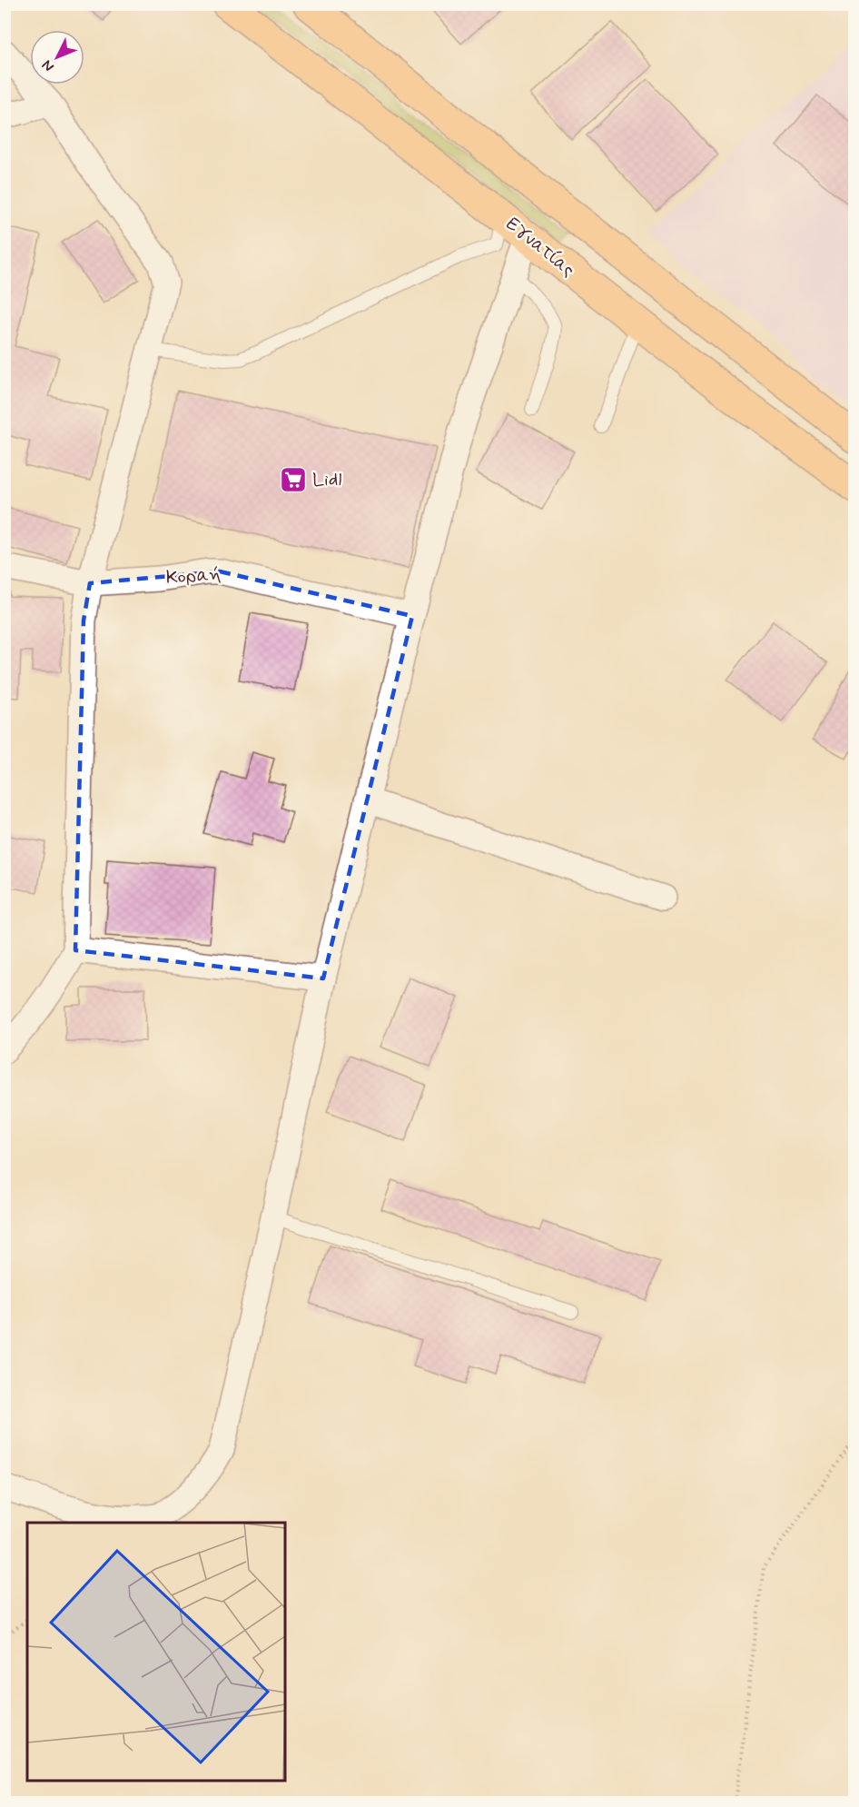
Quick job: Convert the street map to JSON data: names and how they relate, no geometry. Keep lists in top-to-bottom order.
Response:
{
  "streets": {
    "highway": ["Εγνατίας"],
    "street": ["Κοραή"]
  },
  "places": {
    "supermarket": ["Lidl"]
  },
  "north": "bottom left"
}
